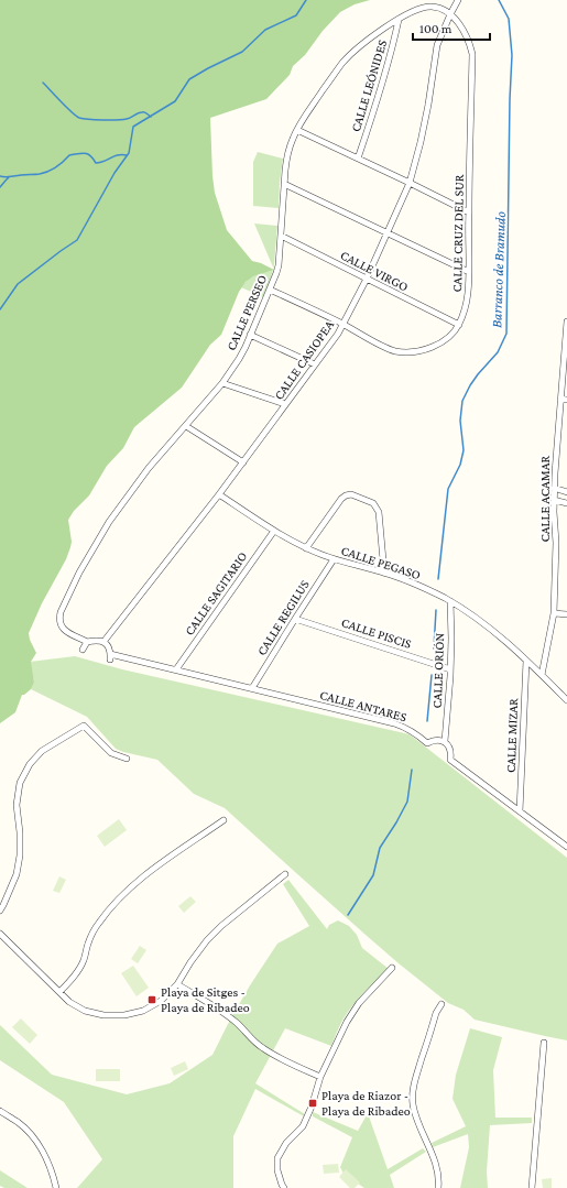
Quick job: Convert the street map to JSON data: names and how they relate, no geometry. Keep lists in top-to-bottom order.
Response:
{
  "streets": {
    "street": [
      "CALLE LEÓNIDES",
      "CALLE CRUZ DEL SUR",
      "CALLE VIRGO",
      "CALLE PERSEO",
      "CALLE CASIOPEA",
      "CALLE ACAMAR",
      "CALLE PEGASO",
      "CALLE SAGITARIO",
      "CALLE REGILUS",
      "CALLE PISCIS",
      "CALLE ORIÓN",
      "CALLE ANTARES",
      "CALLE MIZAR"
    ]
  },
  "crossings": [
    ["CALLE LEÓNIDES", "CALLE PERSEO"],
    ["CALLE CRUZ DEL SUR", "CALLE VIRGO"],
    ["CALLE CRUZ DEL SUR", "CALLE PERSEO"],
    ["CALLE CRUZ DEL SUR", "CALLE CASIOPEA"],
    ["CALLE VIRGO", "CALLE PERSEO"],
    ["CALLE VIRGO", "CALLE CASIOPEA"],
    ["CALLE PERSEO", "CALLE CASIOPEA"],
    ["CALLE CASIOPEA", "CALLE PEGASO"],
    ["CALLE CASIOPEA", "CALLE ANTARES"],
    ["CALLE ACAMAR", "CALLE PEGASO"],
    ["CALLE PEGASO", "CALLE SAGITARIO"],
    ["CALLE PEGASO", "CALLE REGILUS"],
    ["CALLE PEGASO", "CALLE ORIÓN"],
    ["CALLE PEGASO", "CALLE MIZAR"],
    ["CALLE SAGITARIO", "CALLE ANTARES"],
    ["CALLE REGILUS", "CALLE PISCIS"],
    ["CALLE REGILUS", "CALLE ANTARES"],
    ["CALLE PISCIS", "CALLE ORIÓN"],
    ["CALLE ORIÓN", "CALLE ANTARES"]
  ],
  "water": ["Barranco de Bramudo"],
  "places": {
    "transit": ["Playa de Sitges - Playa de Ribadeo", "Playa de Riazor - Playa de Ribadeo"]
  },
  "scale_bar": "100 m"
}
